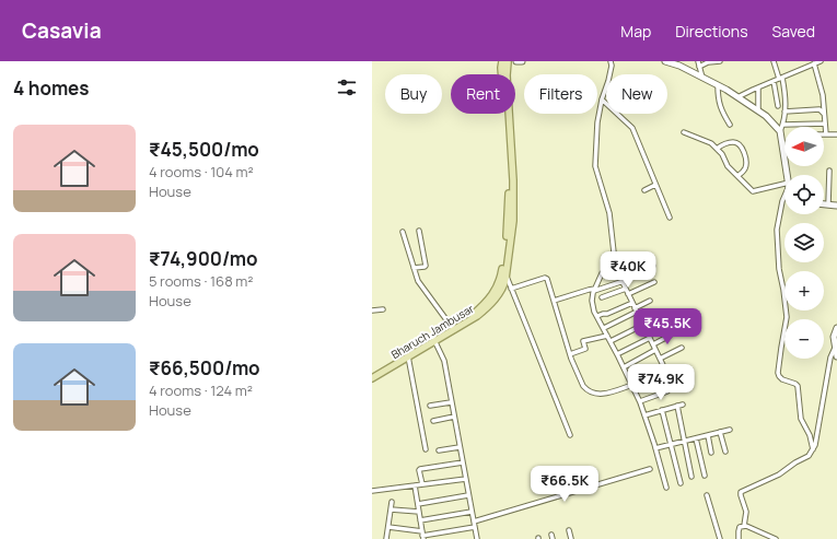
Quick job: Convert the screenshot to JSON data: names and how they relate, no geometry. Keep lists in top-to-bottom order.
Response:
{
  "streets": {
    "main road": ["Bharuch Jambusar"]
  },
  "north": "left",
  "page": {
    "header": "Casavia",
    "nav": ["Map", "Directions", "Saved"],
    "heading": "4 homes",
    "chip": [
      "Buy",
      "Rent",
      "Filters",
      "New"
    ],
    "list": [
      {
        "name": "₹45,500/mo",
        "note": "4 rooms · 104 m² · House"
      },
      {
        "name": "₹74,900/mo",
        "note": "5 rooms · 168 m² · House"
      },
      {
        "name": "₹66,500/mo",
        "note": "4 rooms · 124 m² · House"
      }
    ],
    "map_buttons": ["+", "−"],
    "price": [
      "₹40K",
      "₹45.5K",
      "₹74.9K",
      "₹66.5K"
    ]
  }
}
